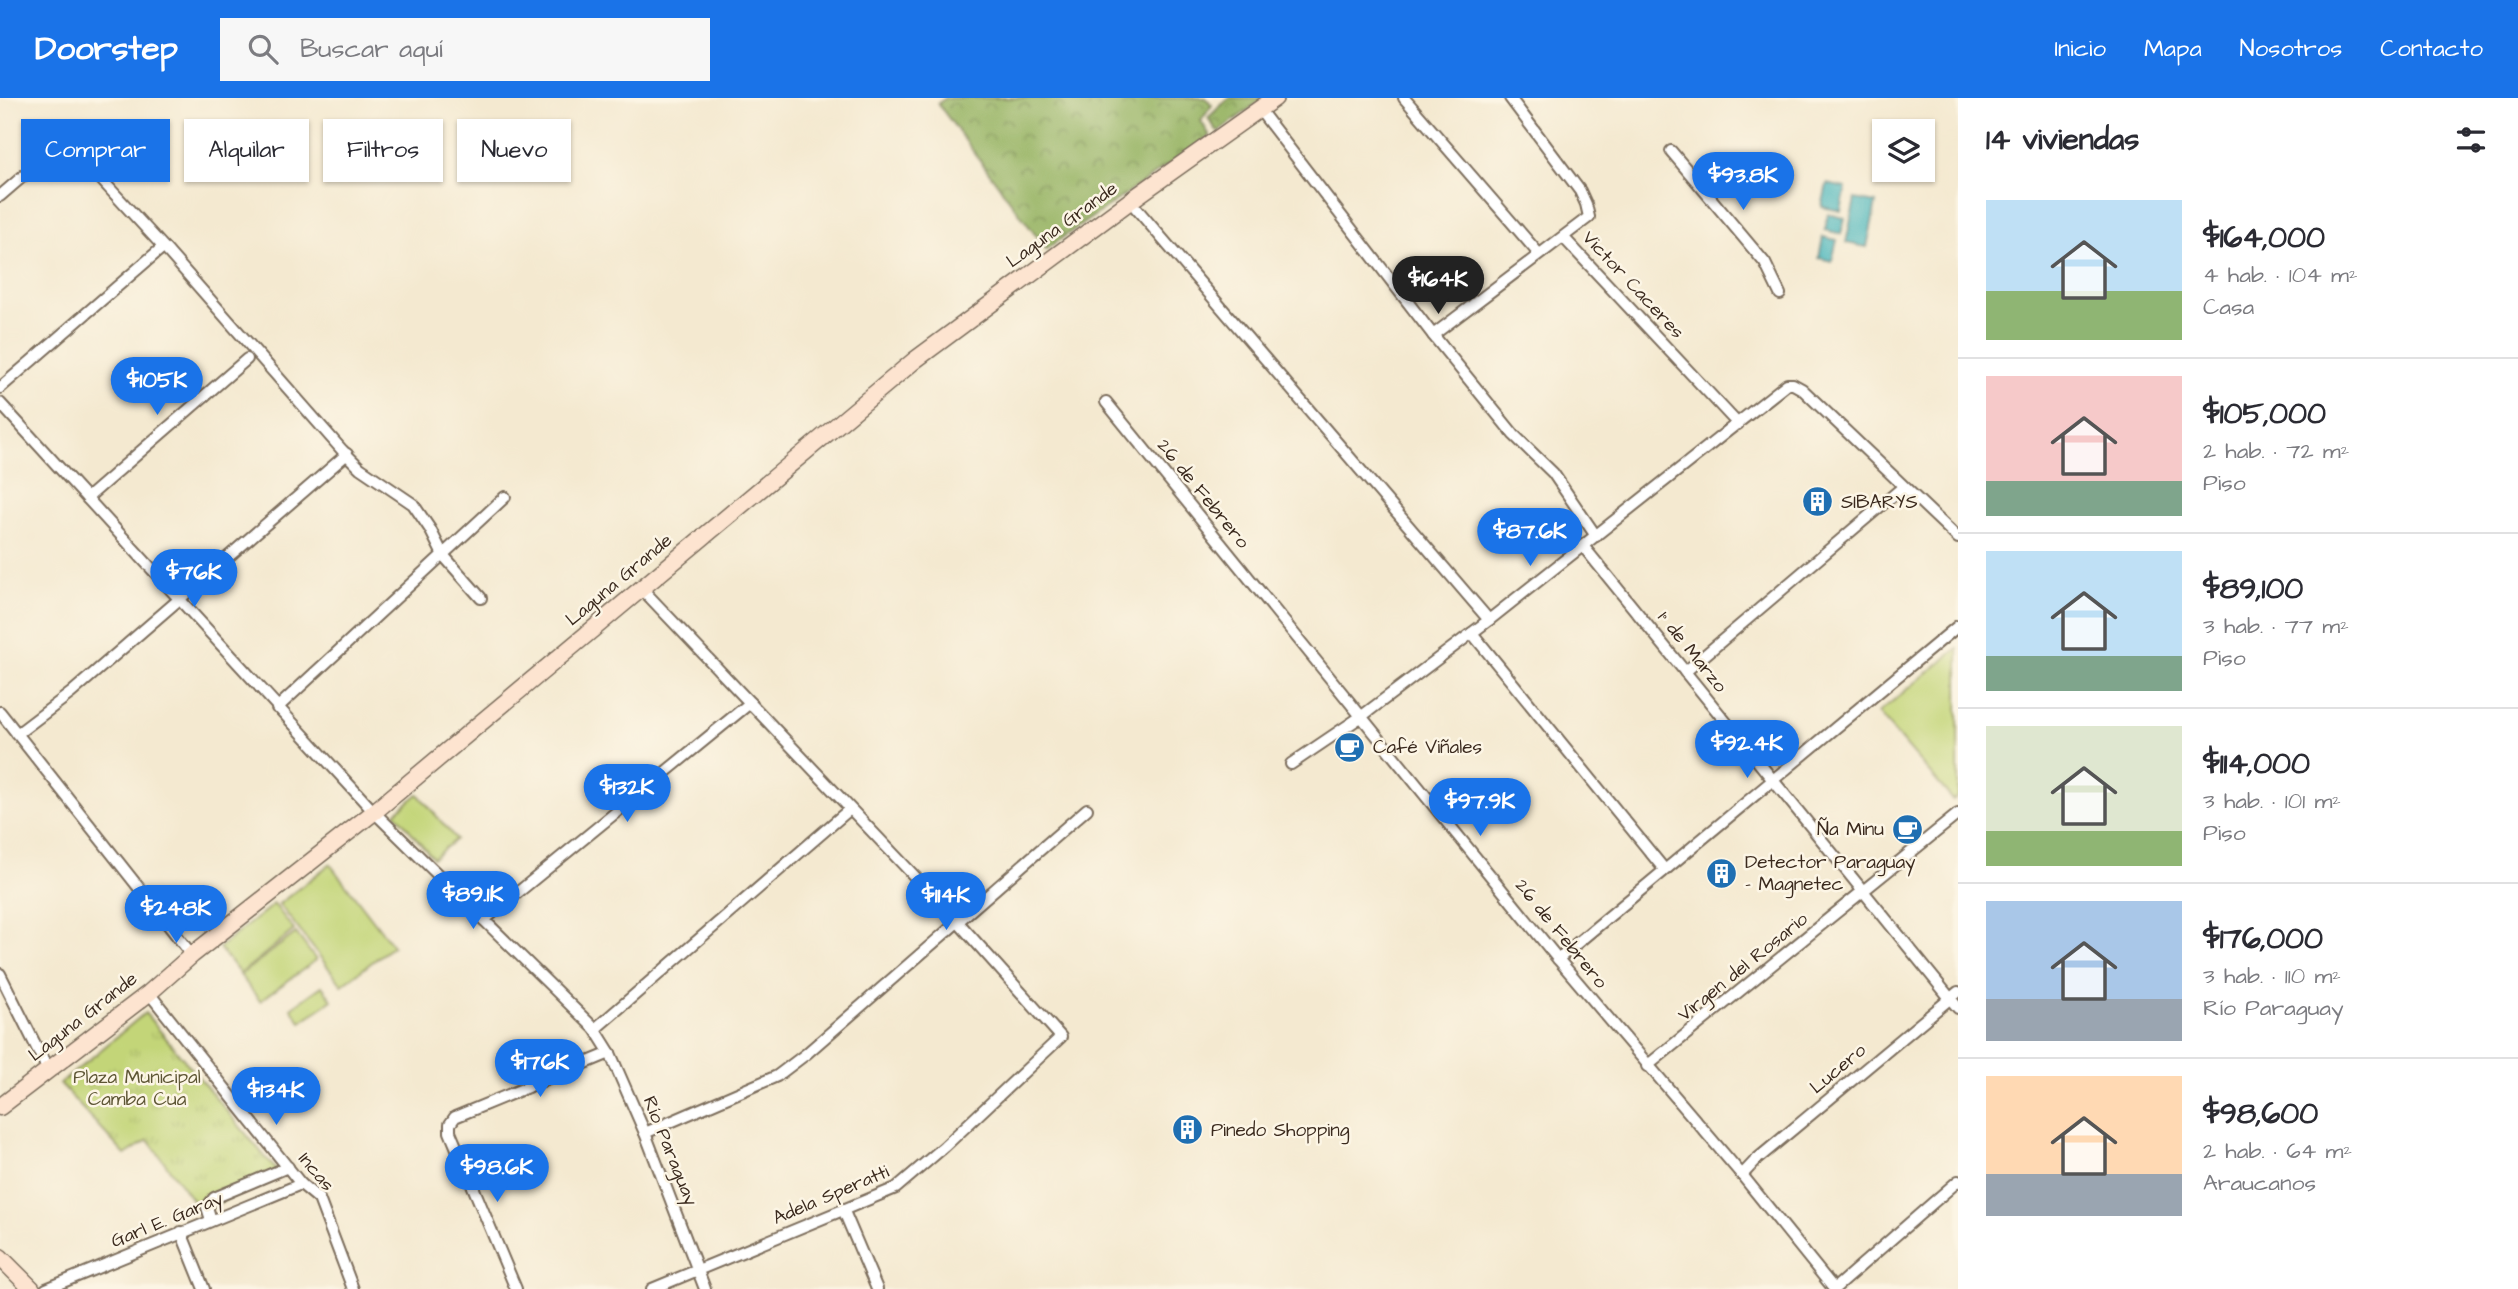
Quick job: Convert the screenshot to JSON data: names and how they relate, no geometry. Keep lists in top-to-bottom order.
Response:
{
  "streets": {
    "main road": ["Laguna Grande"],
    "street": [
      "Victor Caceres",
      "26 de Febrero",
      "1° de Marzo",
      "Virgen del Rosario",
      "Lucero",
      "Río Paraguay",
      "Incas",
      "Adela Speratti",
      "Garl E. Garay"
    ]
  },
  "crossings": [
    ["Laguna Grande", "Río Paraguay"],
    ["Laguna Grande", "Incas"],
    ["26 de Febrero", "Virgen del Rosario"],
    ["26 de Febrero", "Lucero"],
    ["1° de Marzo", "Virgen del Rosario"],
    ["1° de Marzo", "Lucero"],
    ["Río Paraguay", "Adela Speratti"],
    ["Incas", "Garl E. Garay"]
  ],
  "parks": ["Plaza Municipal Camba Cua"],
  "places": {
    "building": ["SIBARYS", "Detector Paraguay - Magnetec", "Pinedo Shopping"],
    "cafe": ["Café Viñales", "Ña Minu"]
  },
  "page": {
    "header": "Doorstep",
    "search": "Buscar aquí",
    "nav": [
      "Inicio",
      "Mapa",
      "Nosotros",
      "Contacto"
    ],
    "heading": "14 viviendas",
    "chip": [
      "Comprar",
      "Alquilar",
      "Filtros",
      "Nuevo"
    ],
    "price": [
      "$93.8K",
      "$164K",
      "$105K",
      "$87.6K",
      "$76K",
      "$92.4K",
      "$132K",
      "$97.9K",
      "$89.1K",
      "$114K",
      "$248K",
      "$176K",
      "$134K",
      "$98.6K"
    ],
    "list": [
      {
        "name": "$164,000",
        "note": "4 hab. · 104 m² · Casa"
      },
      {
        "name": "$105,000",
        "note": "2 hab. · 72 m² · Piso"
      },
      {
        "name": "$89,100",
        "note": "3 hab. · 77 m² · Piso"
      },
      {
        "name": "$114,000",
        "note": "3 hab. · 101 m² · Piso"
      },
      {
        "name": "$176,000",
        "note": "3 hab. · 110 m² · Río Paraguay"
      },
      {
        "name": "$98,600",
        "note": "2 hab. · 64 m² · Araucanos"
      }
    ]
  }
}
